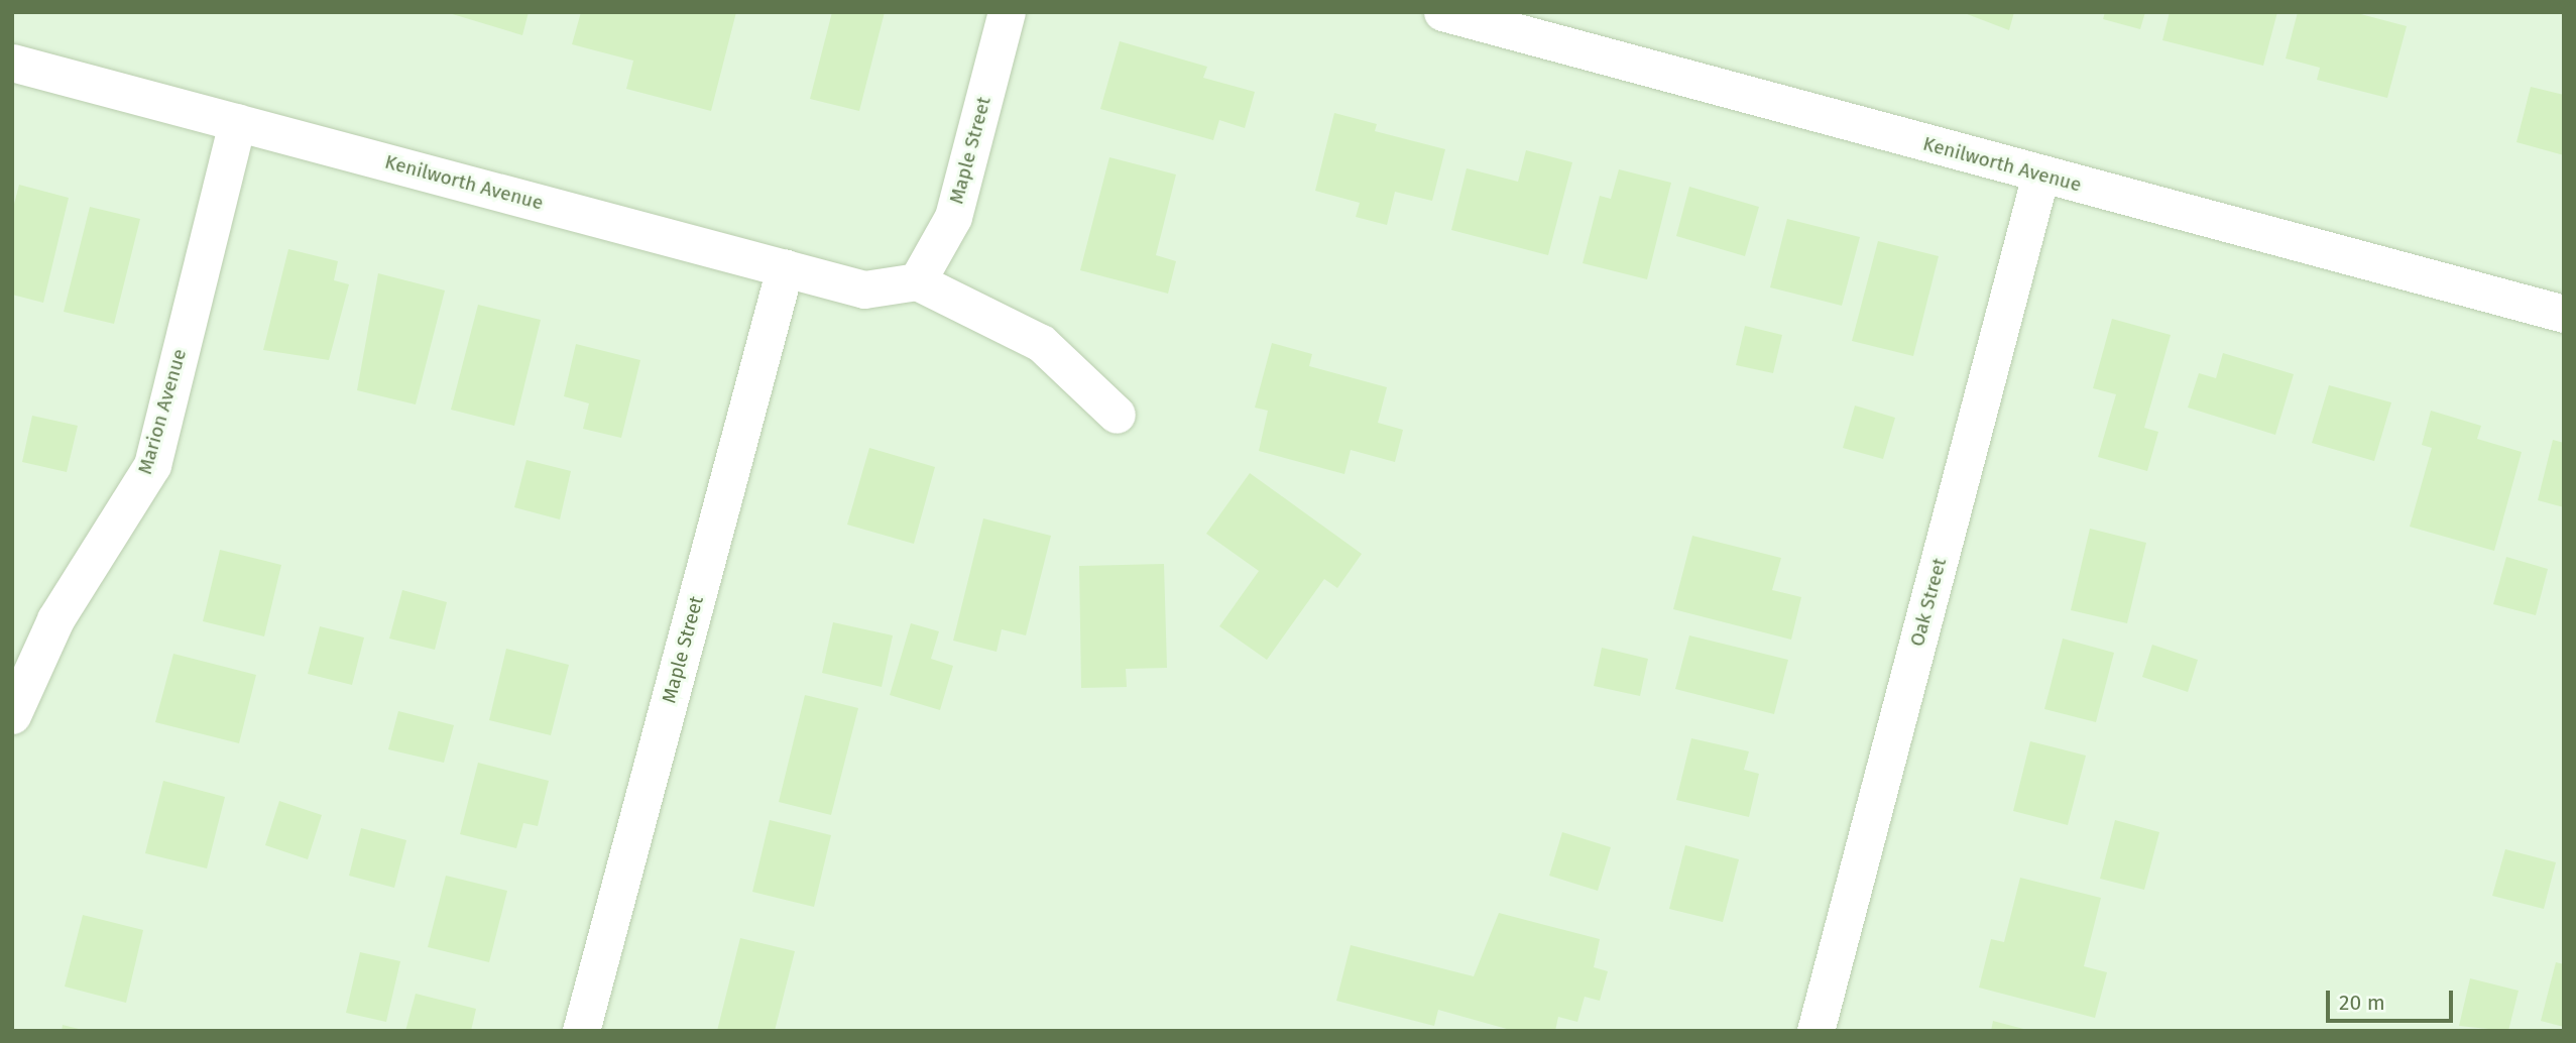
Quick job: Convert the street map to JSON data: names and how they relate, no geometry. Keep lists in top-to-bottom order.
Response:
{
  "streets": {
    "street": [
      "Maple Street",
      "Kenilworth Avenue",
      "Marion Avenue",
      "Oak Street"
    ]
  },
  "crossings": [
    ["Maple Street", "Kenilworth Avenue"],
    ["Kenilworth Avenue", "Marion Avenue"],
    ["Kenilworth Avenue", "Oak Street"]
  ],
  "scale_bar": "20 m"
}
